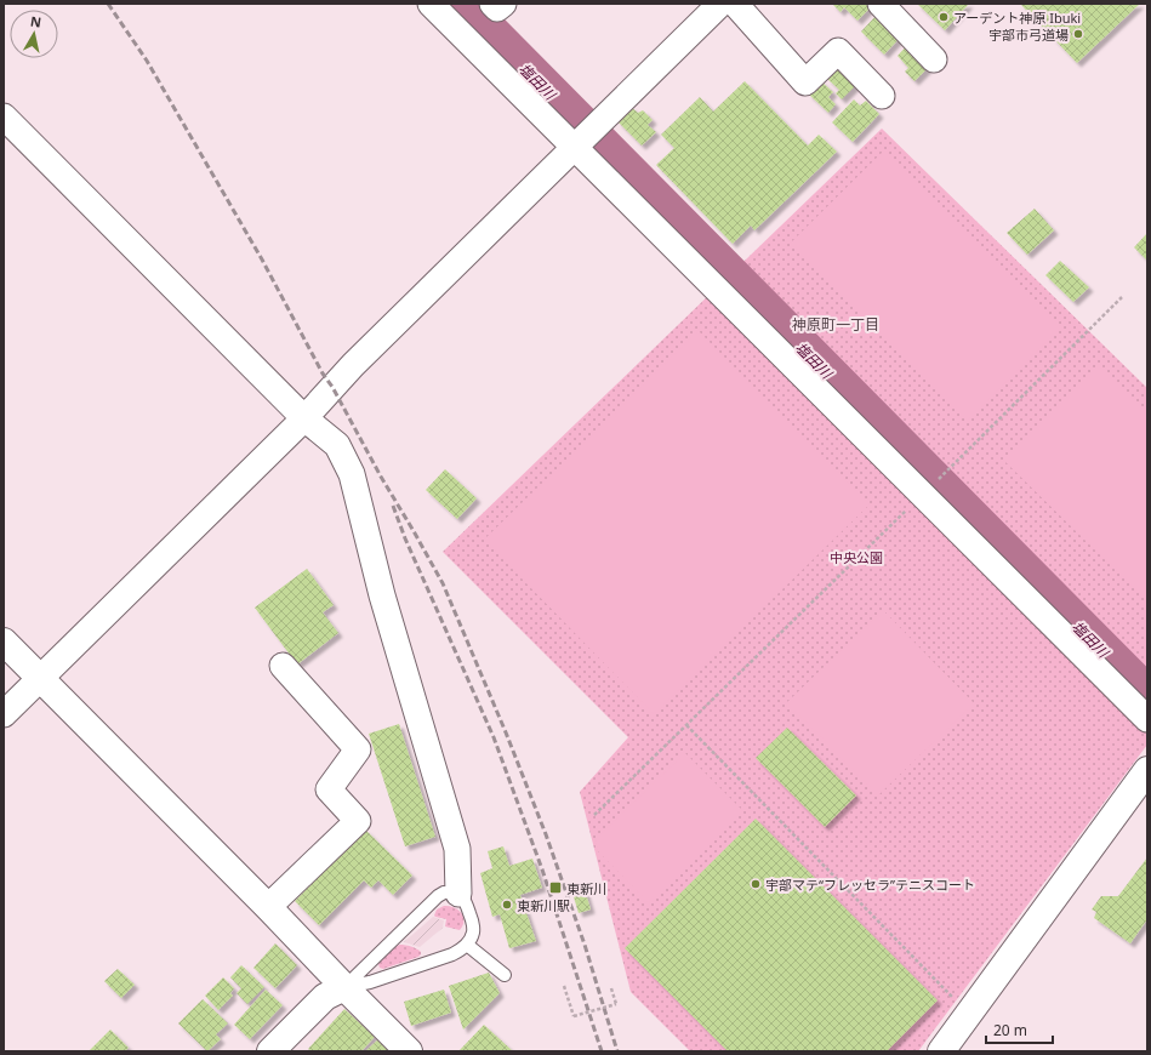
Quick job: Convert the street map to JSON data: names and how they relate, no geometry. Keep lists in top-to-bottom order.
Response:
{
  "districts": ["神原町一丁目"],
  "water": ["塩田川"],
  "parks": ["中央公園"],
  "places": {
    "other": [
      "アーデント神原 Ibuki",
      "宇部市弓道場",
      "宇部マテ“フレッセラ”テニスコート",
      "東新川駅"
    ],
    "transit": ["東新川"]
  },
  "scale_bar": "20 m",
  "north": "top"
}
